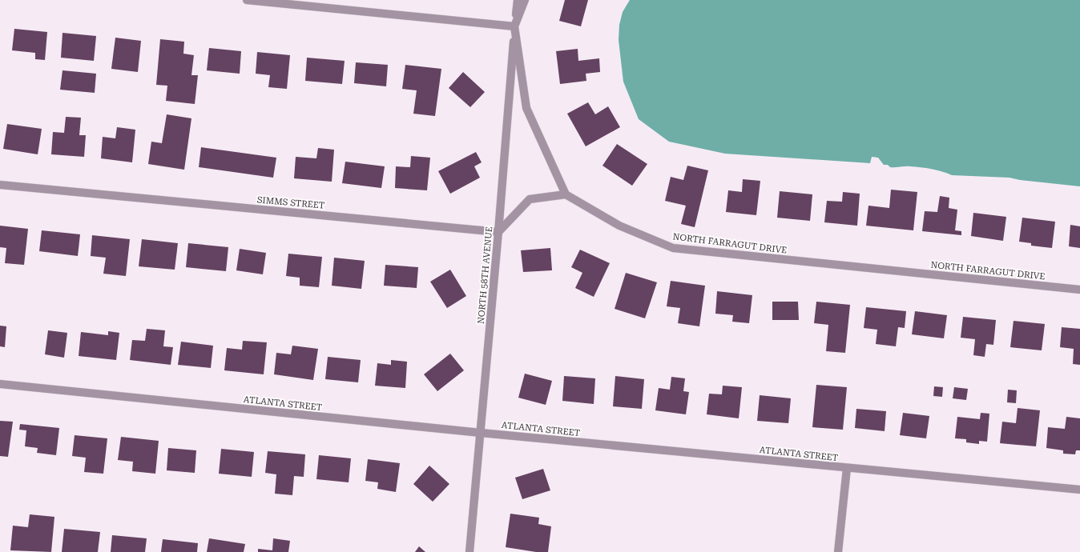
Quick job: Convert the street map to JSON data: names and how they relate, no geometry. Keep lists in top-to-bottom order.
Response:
{
  "streets": {
    "street": [
      "SIMMS STREET",
      "NORTH FARRAGUT DRIVE",
      "NORTH 58TH AVENUE",
      "ATLANTA STREET"
    ]
  },
  "crossings": [
    ["SIMMS STREET", "NORTH 58TH AVENUE"],
    ["NORTH 58TH AVENUE", "ATLANTA STREET"]
  ]
}
